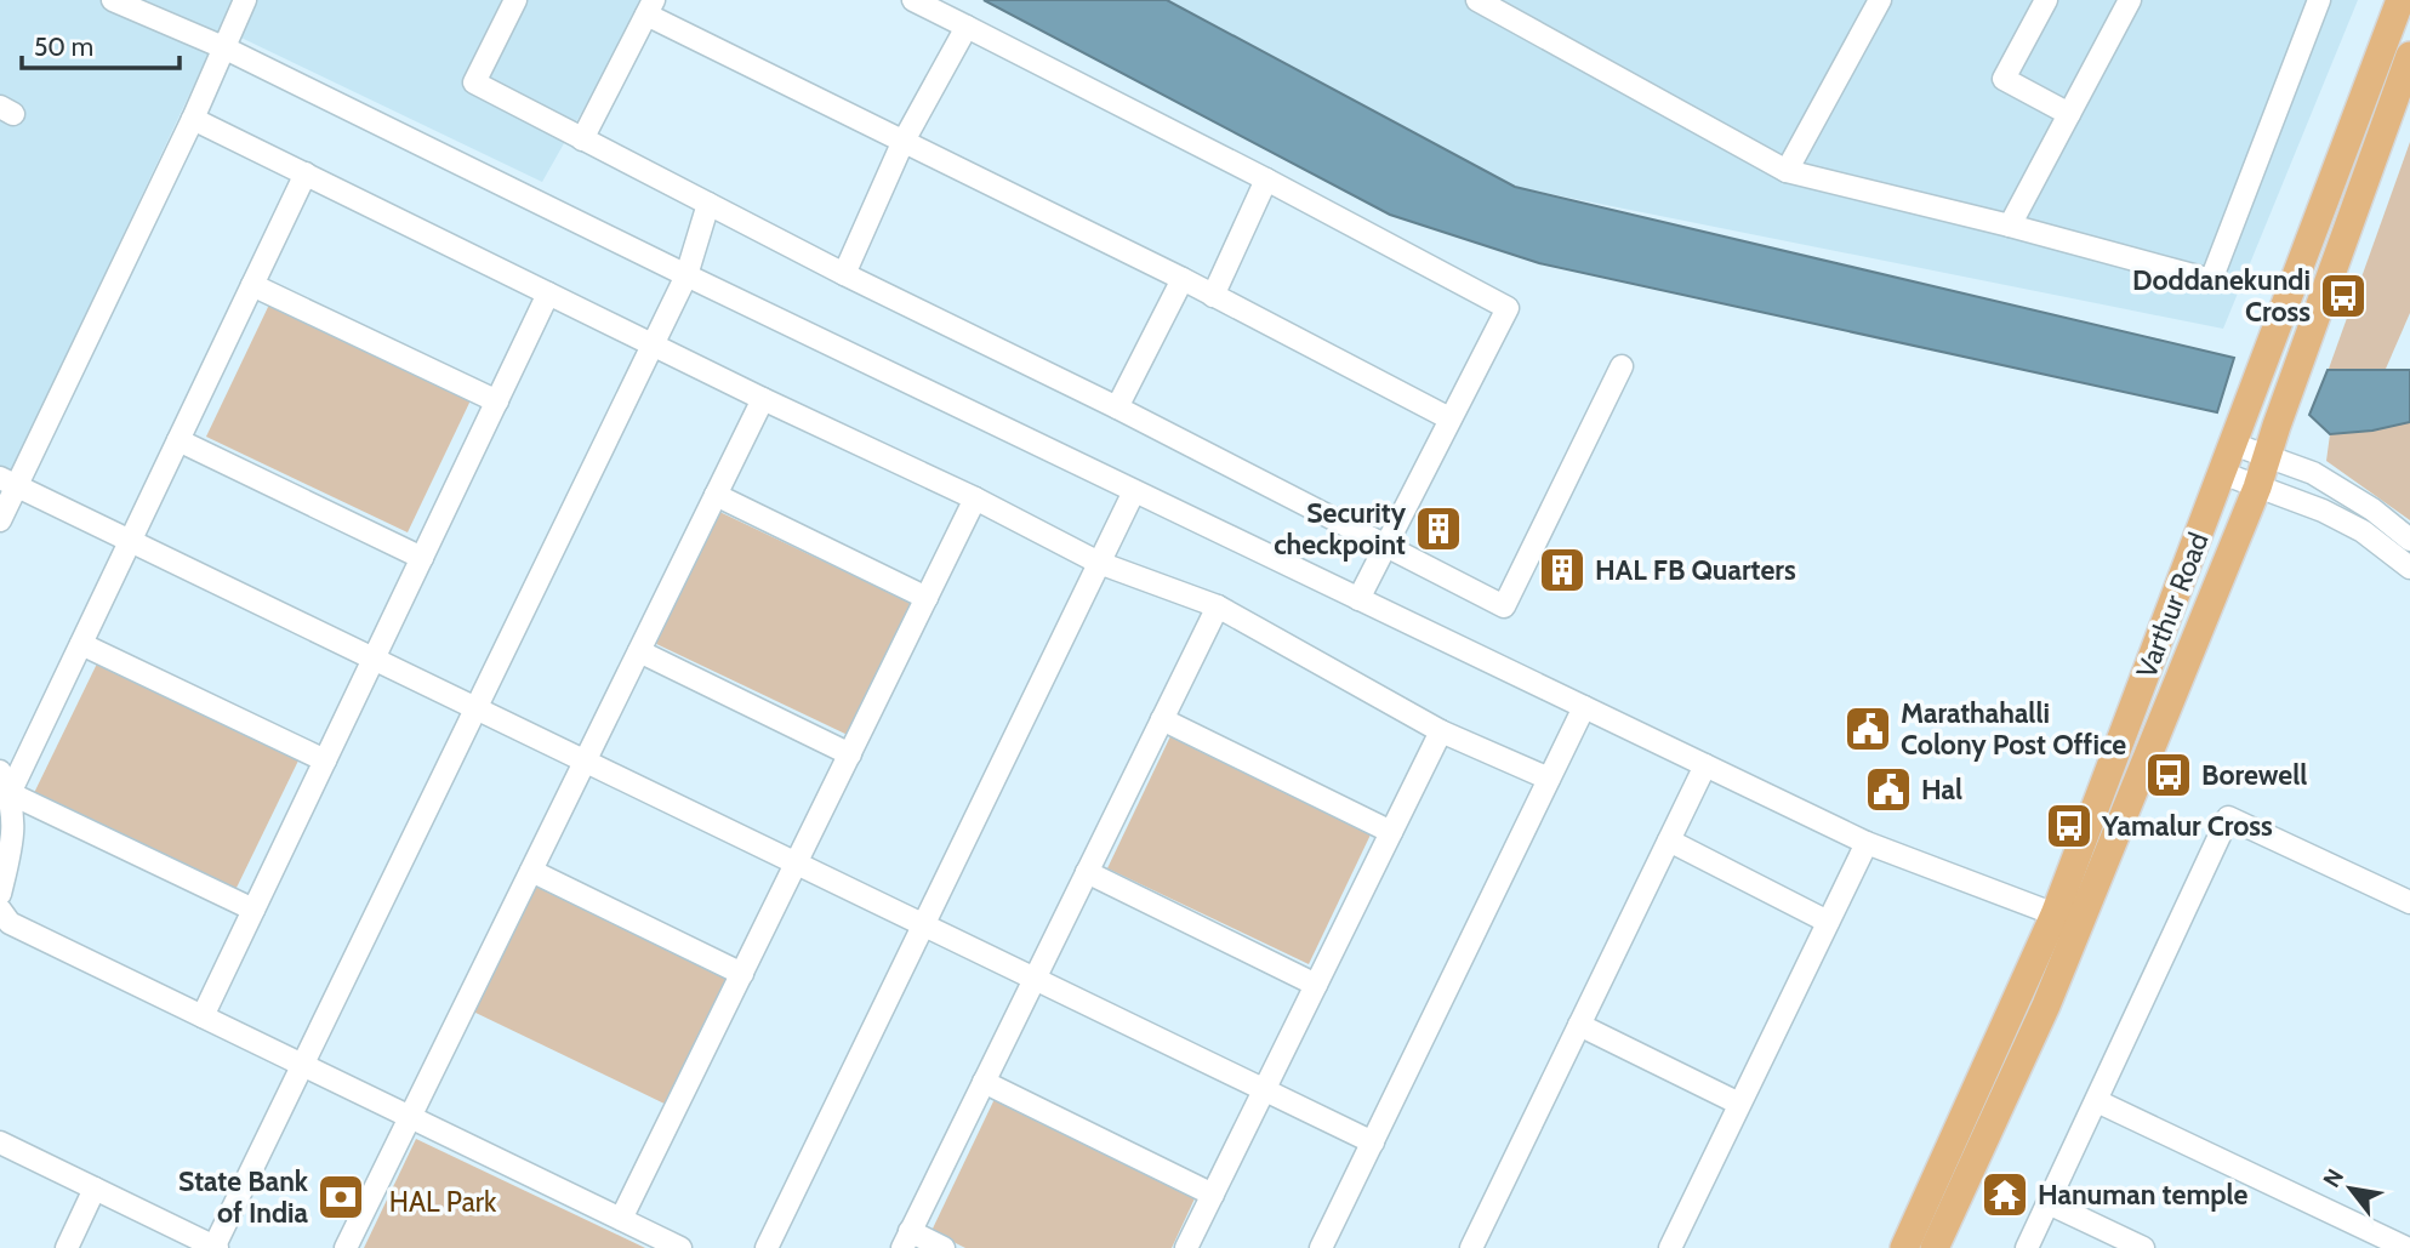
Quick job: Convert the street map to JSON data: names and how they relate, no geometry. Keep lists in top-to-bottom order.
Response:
{
  "streets": {
    "main road": ["Varthur Road"]
  },
  "parks": ["HAL Park"],
  "places": {
    "bus stop": ["Doddanekundi Cross", "Borewell", "Yamalur Cross"],
    "building": ["Security checkpoint", "HAL FB Quarters"],
    "public building": ["Marathahalli Colony Post Office", "Hal"],
    "temple": ["Hanuman temple"],
    "bank": ["State Bank of India"]
  },
  "scale_bar": "50 m",
  "north": "top left"
}
